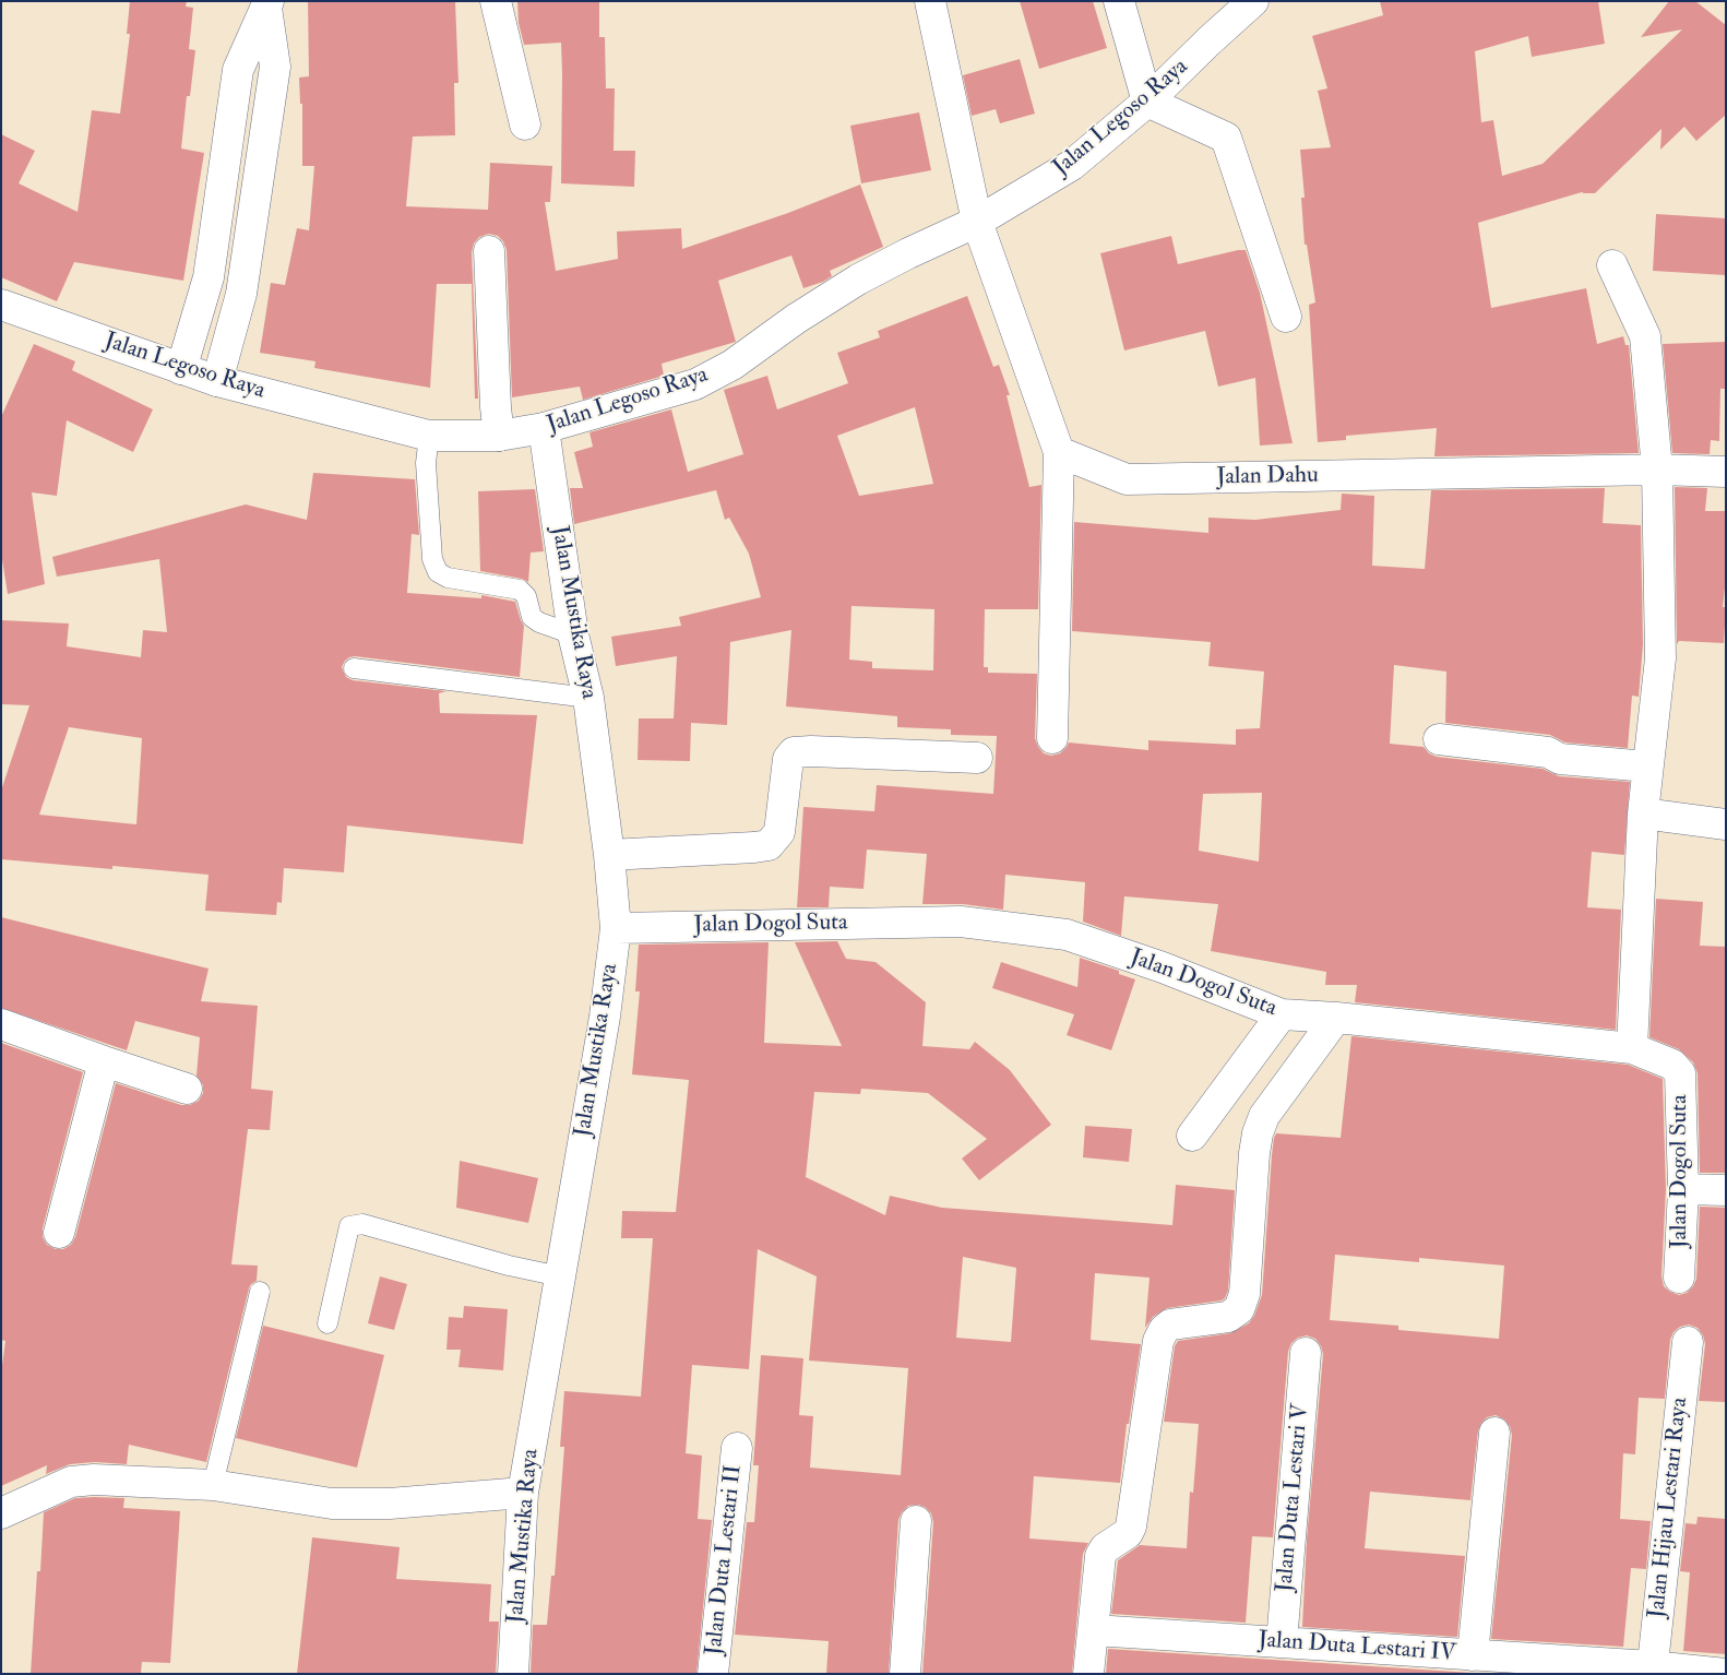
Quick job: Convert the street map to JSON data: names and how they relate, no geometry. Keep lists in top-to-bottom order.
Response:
{
  "streets": {
    "street": [
      "Jalan Legoso Raya",
      "Jalan Dahu",
      "Jalan Mustika Raya",
      "Jalan Dogol Suta",
      "Jalan Duta Lestari V",
      "Jalan Hijau Lestari Raya",
      "Jalan Duta Lestari II",
      "Jalan Duta Lestari IV"
    ]
  },
  "crossings": [
    ["Jalan Legoso Raya", "Jalan Mustika Raya"],
    ["Jalan Mustika Raya", "Jalan Dogol Suta"],
    ["Jalan Duta Lestari V", "Jalan Duta Lestari IV"],
    ["Jalan Hijau Lestari Raya", "Jalan Duta Lestari IV"]
  ]
}
